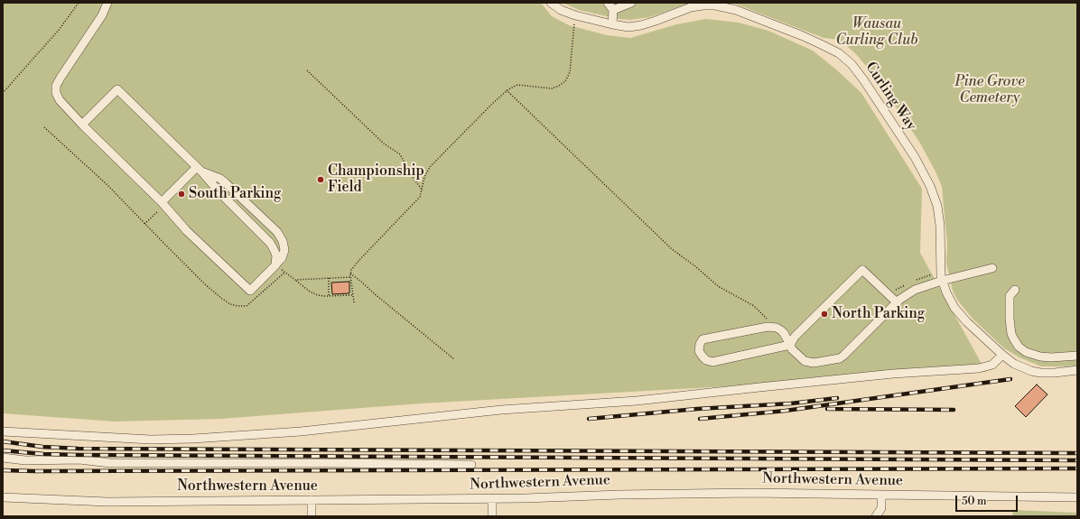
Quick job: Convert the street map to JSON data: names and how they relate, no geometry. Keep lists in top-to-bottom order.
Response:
{
  "streets": {
    "street": ["Curling Way", "Northwestern Avenue"]
  },
  "parks": ["Wausau Curling Club", "Pine Grove Cemetery"],
  "places": ["Championship Field", "South Parking", "North Parking"],
  "scale_bar": "50 m"
}
